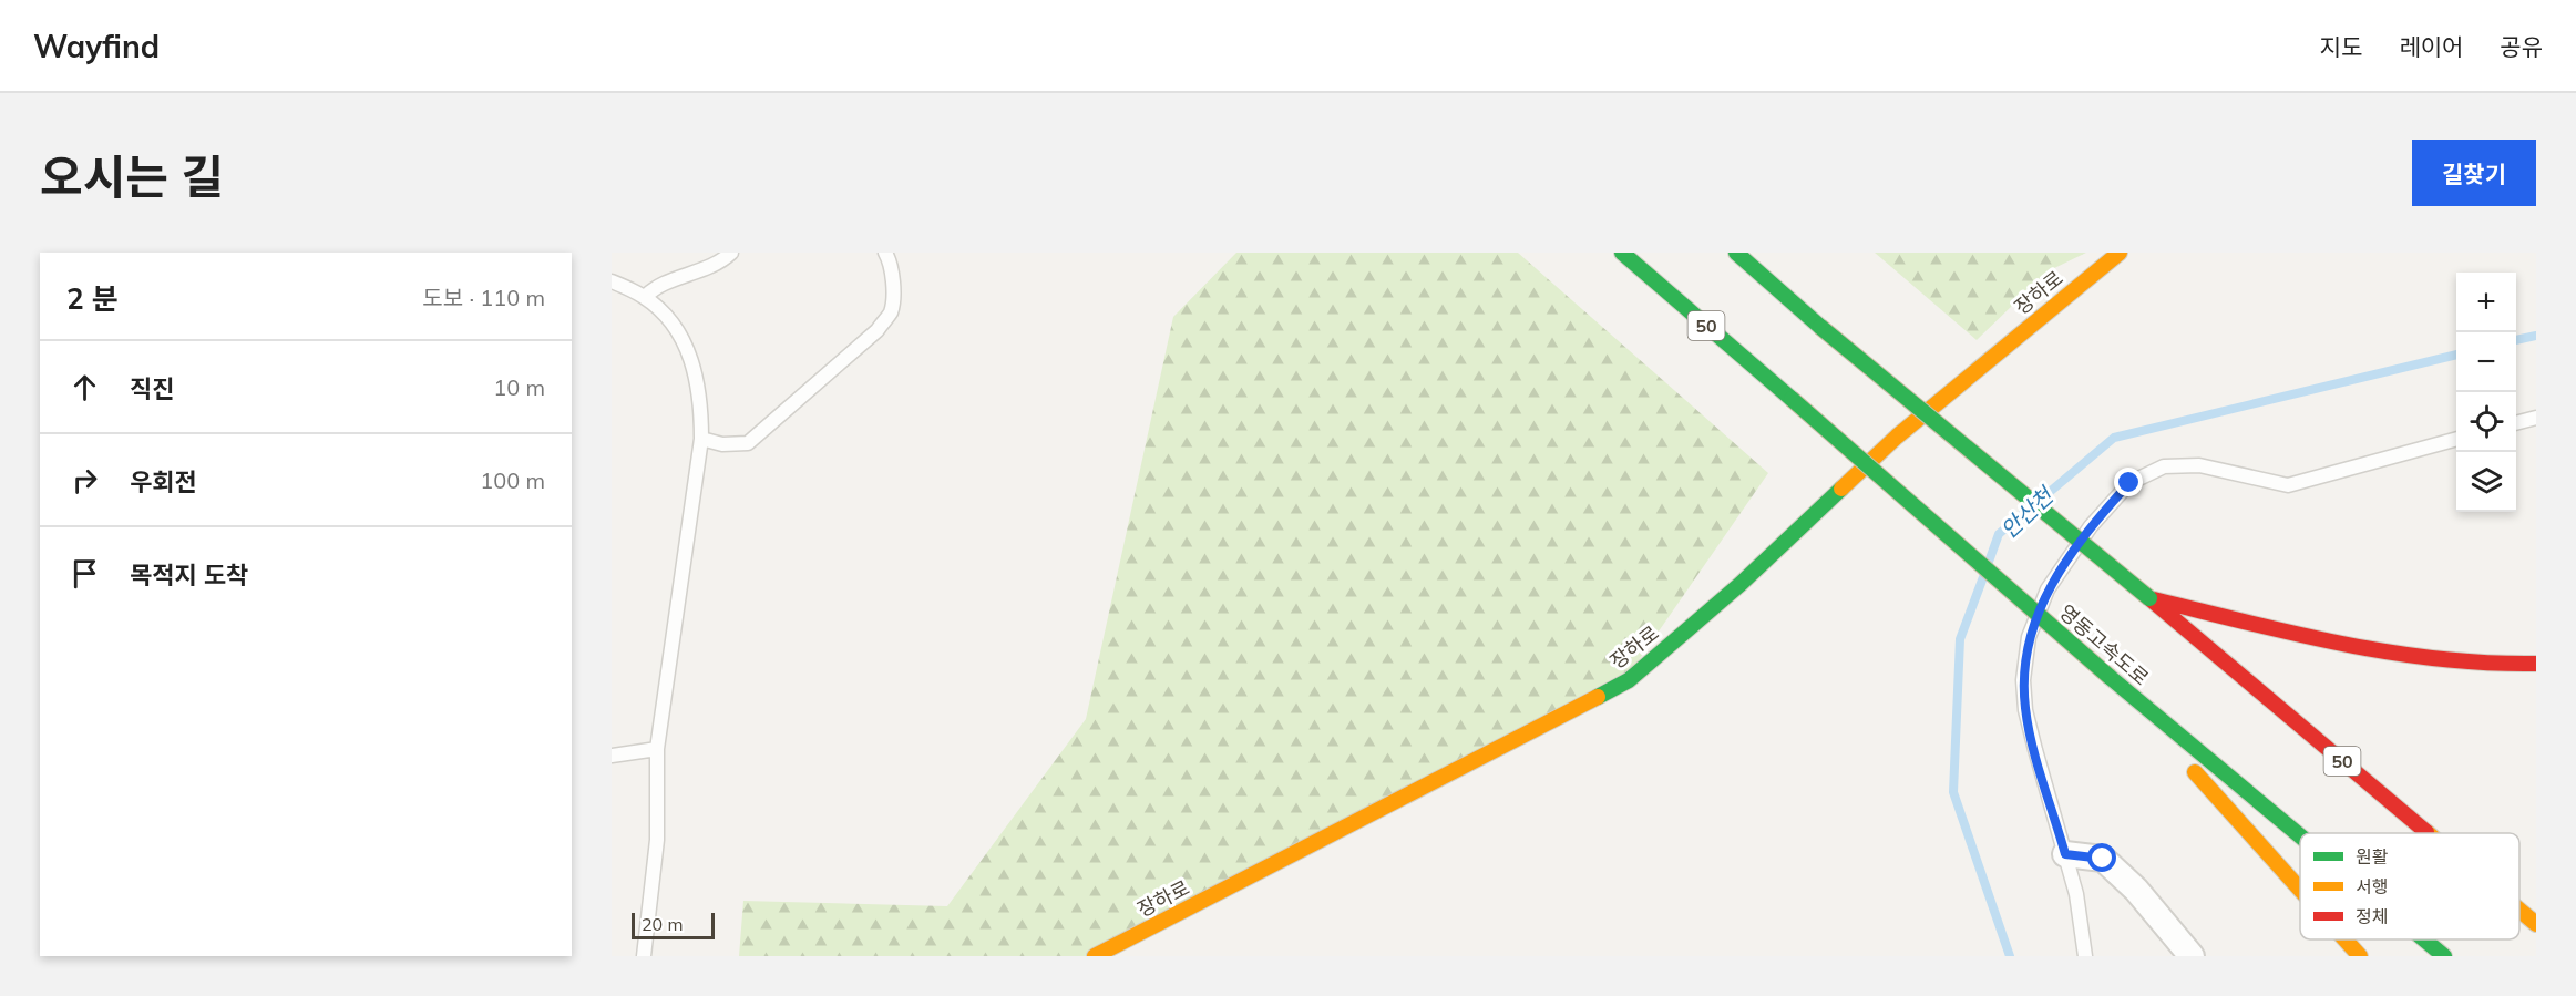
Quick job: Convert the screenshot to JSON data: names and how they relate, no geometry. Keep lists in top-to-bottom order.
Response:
{
  "streets": {
    "main road": ["장하로", "50", "영동고속도로"]
  },
  "water": ["안산천"],
  "legend": ["원활", "서행", "정체"],
  "scale_bar": "20 m",
  "page": {
    "header": "Wayfind",
    "nav": ["지도", "레이어", "공유"],
    "title": "오시는 길",
    "buttons": "길찾기",
    "heading": ["2 분", "도보 · 110 m"],
    "map_buttons": ["+", "−"],
    "list": [
      ["직진", "10 m"],
      ["우회전", "100 m"],
      "목적지 도착"
    ],
    "scale": "20 m"
  }
}
